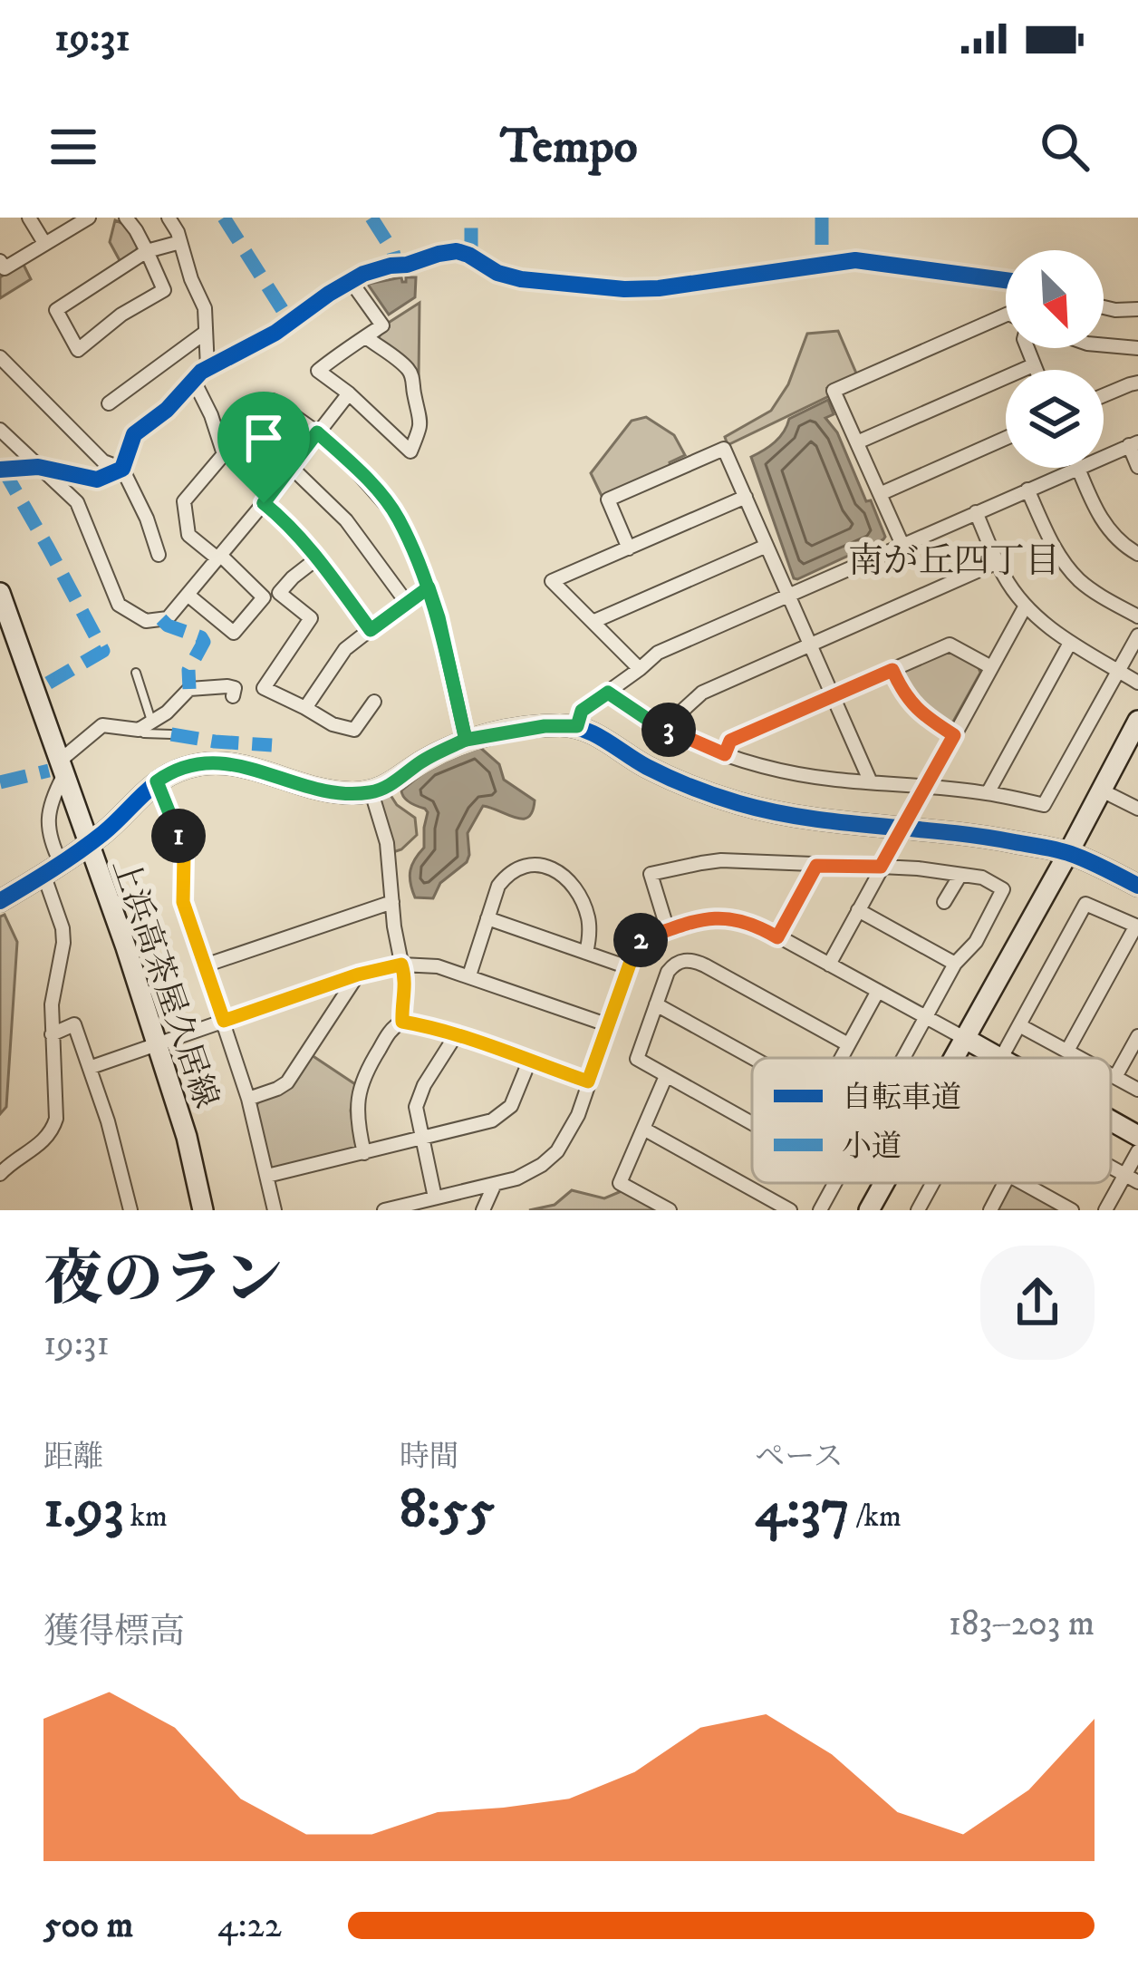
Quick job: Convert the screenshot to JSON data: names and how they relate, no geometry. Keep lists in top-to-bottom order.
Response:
{
  "streets": {
    "street": ["上浜高茶屋久居線"]
  },
  "districts": ["南が丘四丁目"],
  "legend": ["自転車道", "小道"],
  "north": "bottom right",
  "page": {
    "status": "19:31",
    "header": "Tempo",
    "pins": ["3", "1", "2"],
    "heading": ["夜のラン", "19:31"],
    "stats": [
      ["距離", "1.93 km"],
      ["時間", "8:55"],
      ["ペース", "4:37 /km"]
    ],
    "chart": ["獲得標高", "183–203 m"],
    "list": [
      {
        "name": "500 m",
        "note": "4:22"
      }
    ]
  }
}
